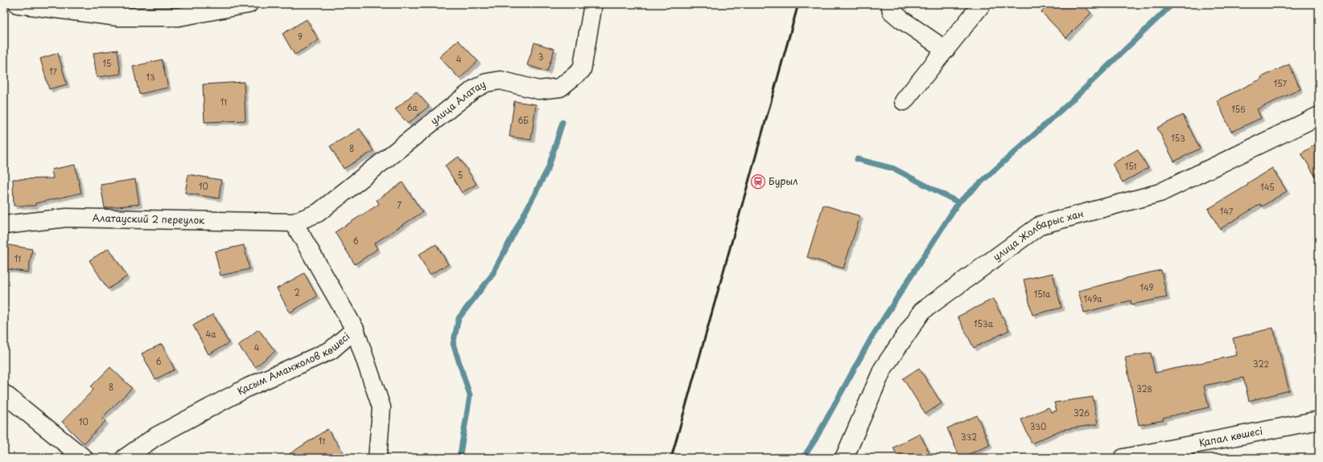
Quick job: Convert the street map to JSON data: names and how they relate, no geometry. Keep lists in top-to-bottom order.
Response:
{
  "streets": {
    "street": [
      "улица Алатау",
      "Алатауский 2 переулок",
      "улица Жолбарыс хан",
      "Қасым Аманжолов көшесі",
      "Қапал көшесі"
    ]
  },
  "crossings": [
    ["улица Алатау", "Алатауский 2 переулок"],
    ["улица Алатау", "Қасым Аманжолов көшесі"],
    ["Алатауский 2 переулок", "Қасым Аманжолов көшесі"]
  ],
  "places": {
    "station": ["Бурыл"]
  },
  "house_numbers": [
    "9",
    "3",
    "4",
    "15",
    "17",
    "13",
    "157",
    "11",
    "6а",
    "155",
    "6Б",
    "153",
    "8",
    "151",
    "5",
    "10",
    "145",
    "7",
    "147",
    "6",
    "11",
    "149",
    "2",
    "151а",
    "149а",
    "153а",
    "4а",
    "4",
    "6",
    "322",
    "8",
    "328",
    "326",
    "10",
    "330",
    "332",
    "11"
  ]
}
